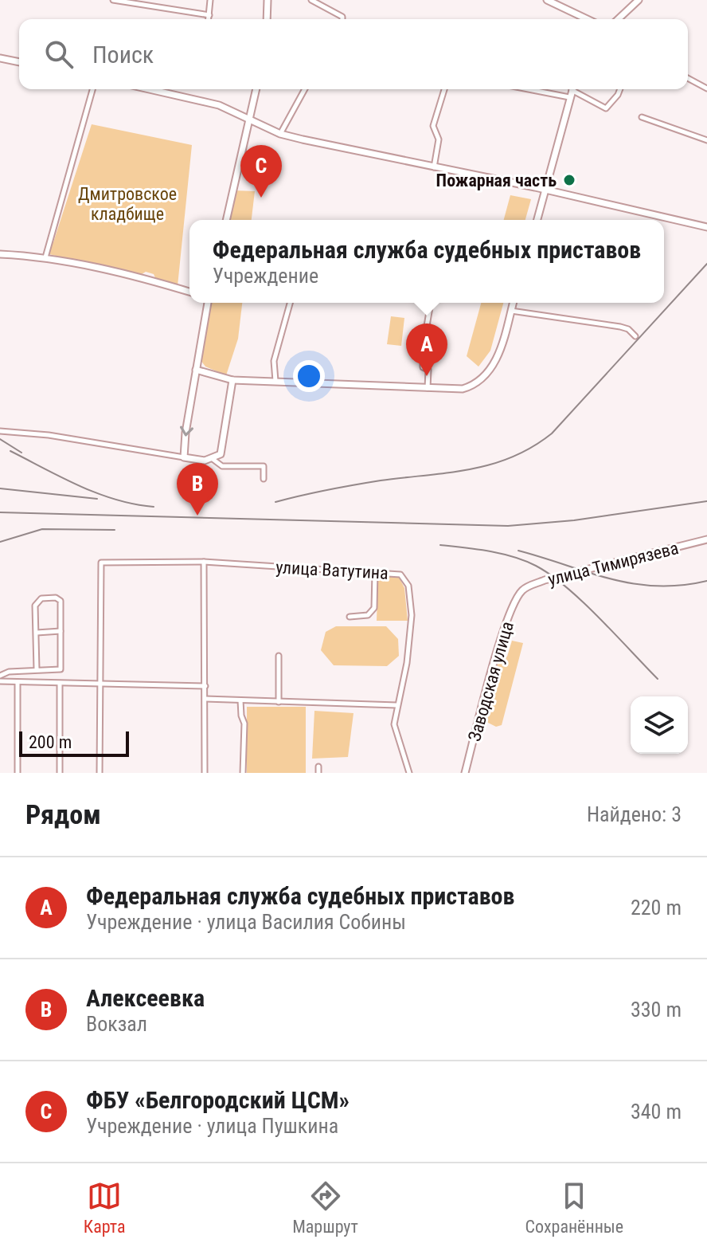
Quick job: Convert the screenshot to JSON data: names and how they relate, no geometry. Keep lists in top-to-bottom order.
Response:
{
  "streets": {
    "street": ["улица Тимирязева", "улица Ватутина", "Заводская улица"]
  },
  "crossings": [
    ["улица Тимирязева", "Заводская улица"]
  ],
  "parks": ["Дмитровское кладбище"],
  "places": ["Пожарная часть"],
  "scale_bar": "200 m",
  "page": {
    "search": "Поиск",
    "pins": ["C", "A", "B"],
    "popup": ["Федеральная служба судебных приставов", "Учреждение"],
    "scale": "200 m",
    "heading": ["Рядом", "Найдено: 3"],
    "list": [
      {
        "mark": "A",
        "name": "Федеральная служба судебных приставов",
        "note": "Учреждение · улица Василия Собины",
        "value": "220 m"
      },
      {
        "mark": "B",
        "name": "Алексеевка",
        "note": "Вокзал",
        "value": "330 m"
      },
      {
        "mark": "C",
        "name": "ФБУ «Белгородский ЦСМ»",
        "note": "Учреждение · улица Пушкина",
        "value": "340 m"
      }
    ],
    "nav": ["Карта", "Маршрут", "Сохранённые"]
  }
}
